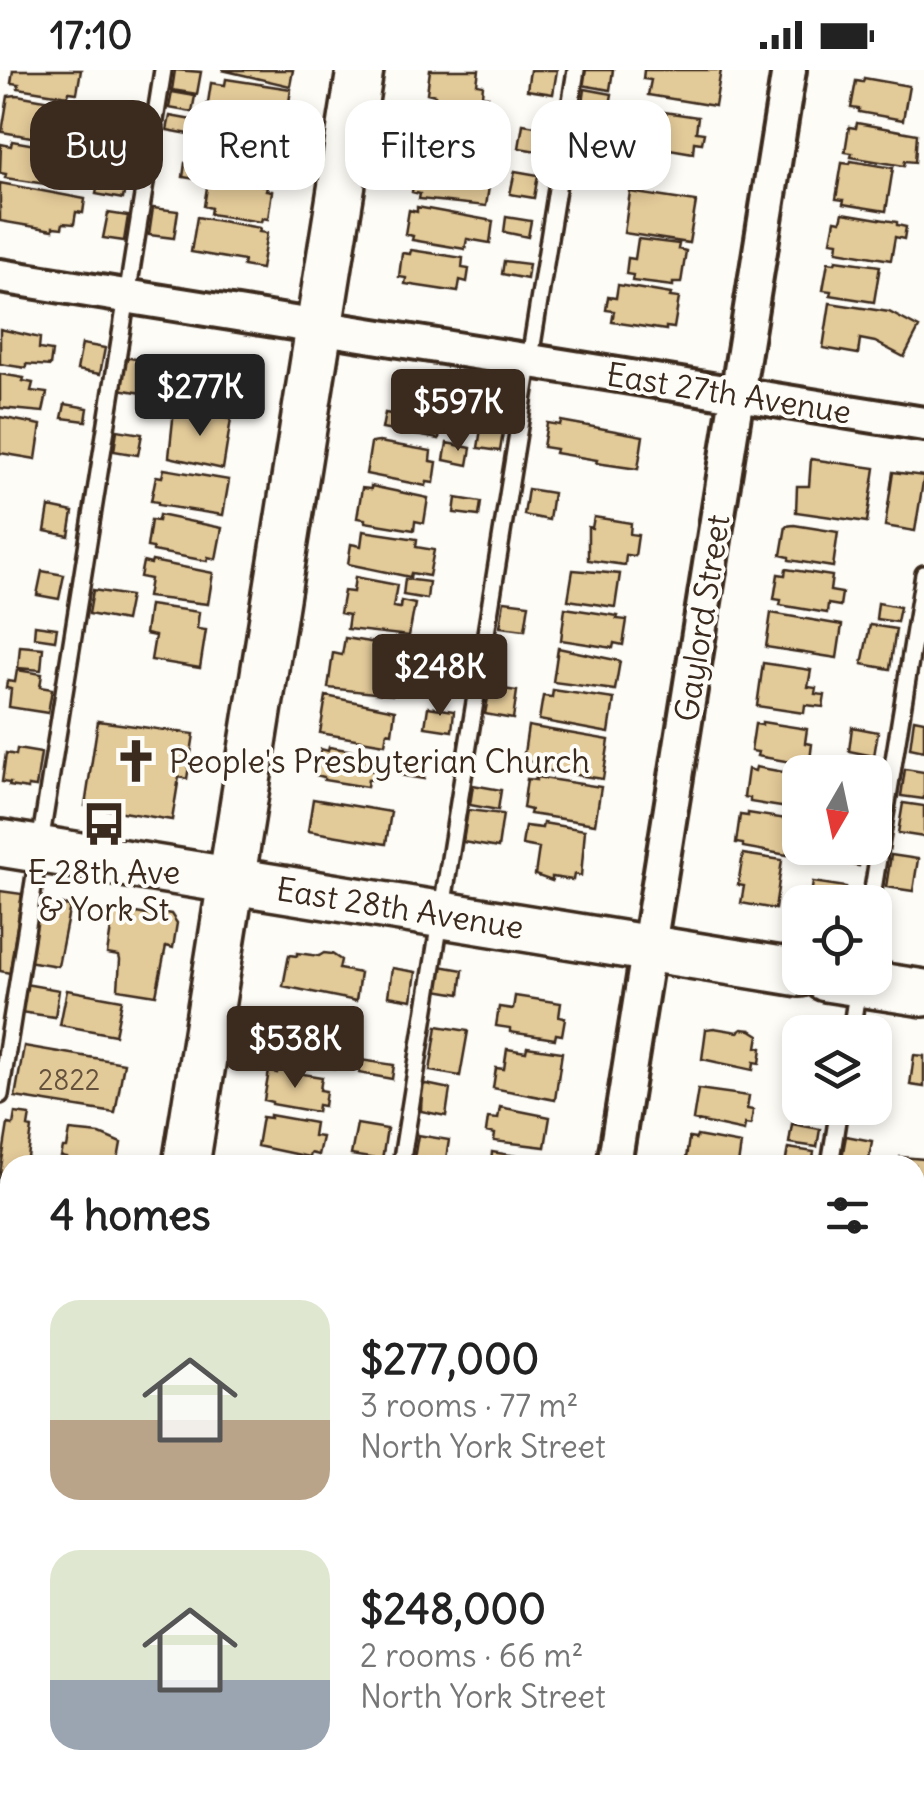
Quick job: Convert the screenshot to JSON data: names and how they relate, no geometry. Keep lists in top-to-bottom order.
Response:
{
  "streets": {
    "main road": ["East 28th Avenue"],
    "street": ["East 27th Avenue", "Gaylord Street"]
  },
  "crossings": [
    ["East 27th Avenue", "Gaylord Street"],
    ["Gaylord Street", "East 28th Avenue"]
  ],
  "places": {
    "church": ["People's Presbyterian Church"],
    "bus stop": ["E 28th Ave & York St"]
  },
  "house_numbers": ["2822"],
  "north": "bottom",
  "page": {
    "status": "17:10",
    "chip": [
      "Buy",
      "Rent",
      "Filters",
      "New"
    ],
    "price": [
      "$277K",
      "$597K",
      "$248K",
      "$538K"
    ],
    "heading": "4 homes",
    "list": [
      {
        "name": "$277,000",
        "note": "3 rooms · 77 m² · North York Street"
      },
      {
        "name": "$248,000",
        "note": "2 rooms · 66 m² · North York Street"
      }
    ]
  }
}
